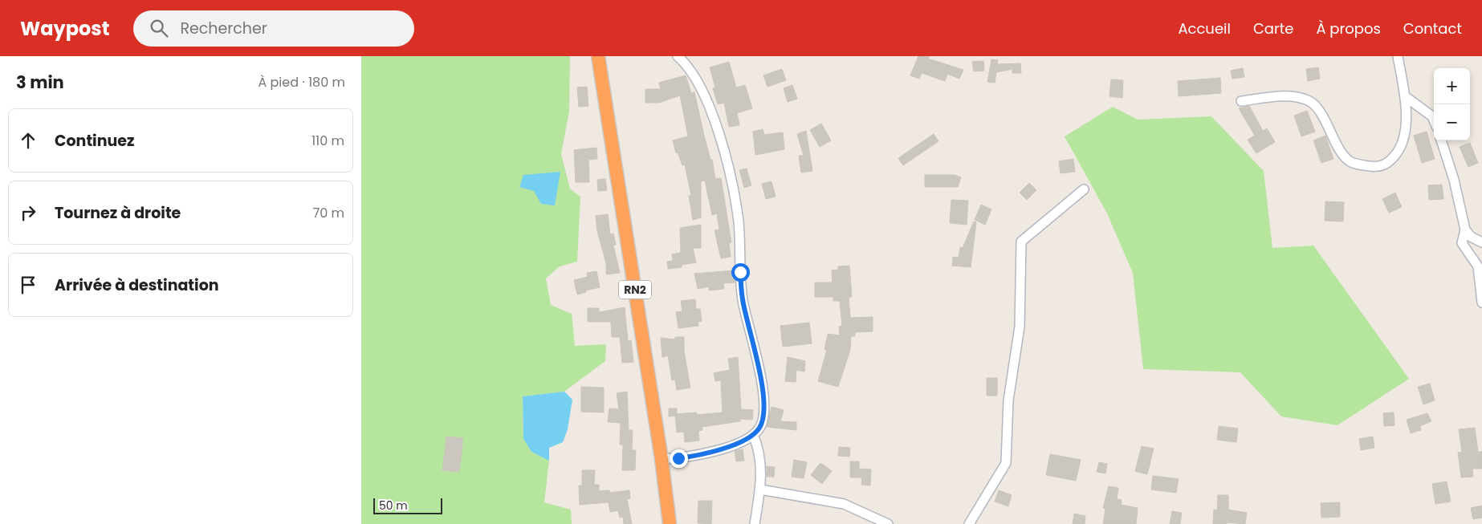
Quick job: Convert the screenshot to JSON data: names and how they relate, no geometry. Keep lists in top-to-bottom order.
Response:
{
  "streets": {
    "highway": ["RN2"]
  },
  "scale_bar": "50 m",
  "page": {
    "header": "Waypost",
    "search": "Rechercher",
    "nav": [
      "Accueil",
      "Carte",
      "À propos",
      "Contact"
    ],
    "heading": ["3 min", "À pied · 180 m"],
    "map_buttons": ["+", "−"],
    "list": [
      ["Continuez", "110 m"],
      ["Tournez à droite", "70 m"],
      "Arrivée à destination"
    ],
    "scale": "50 m"
  }
}
